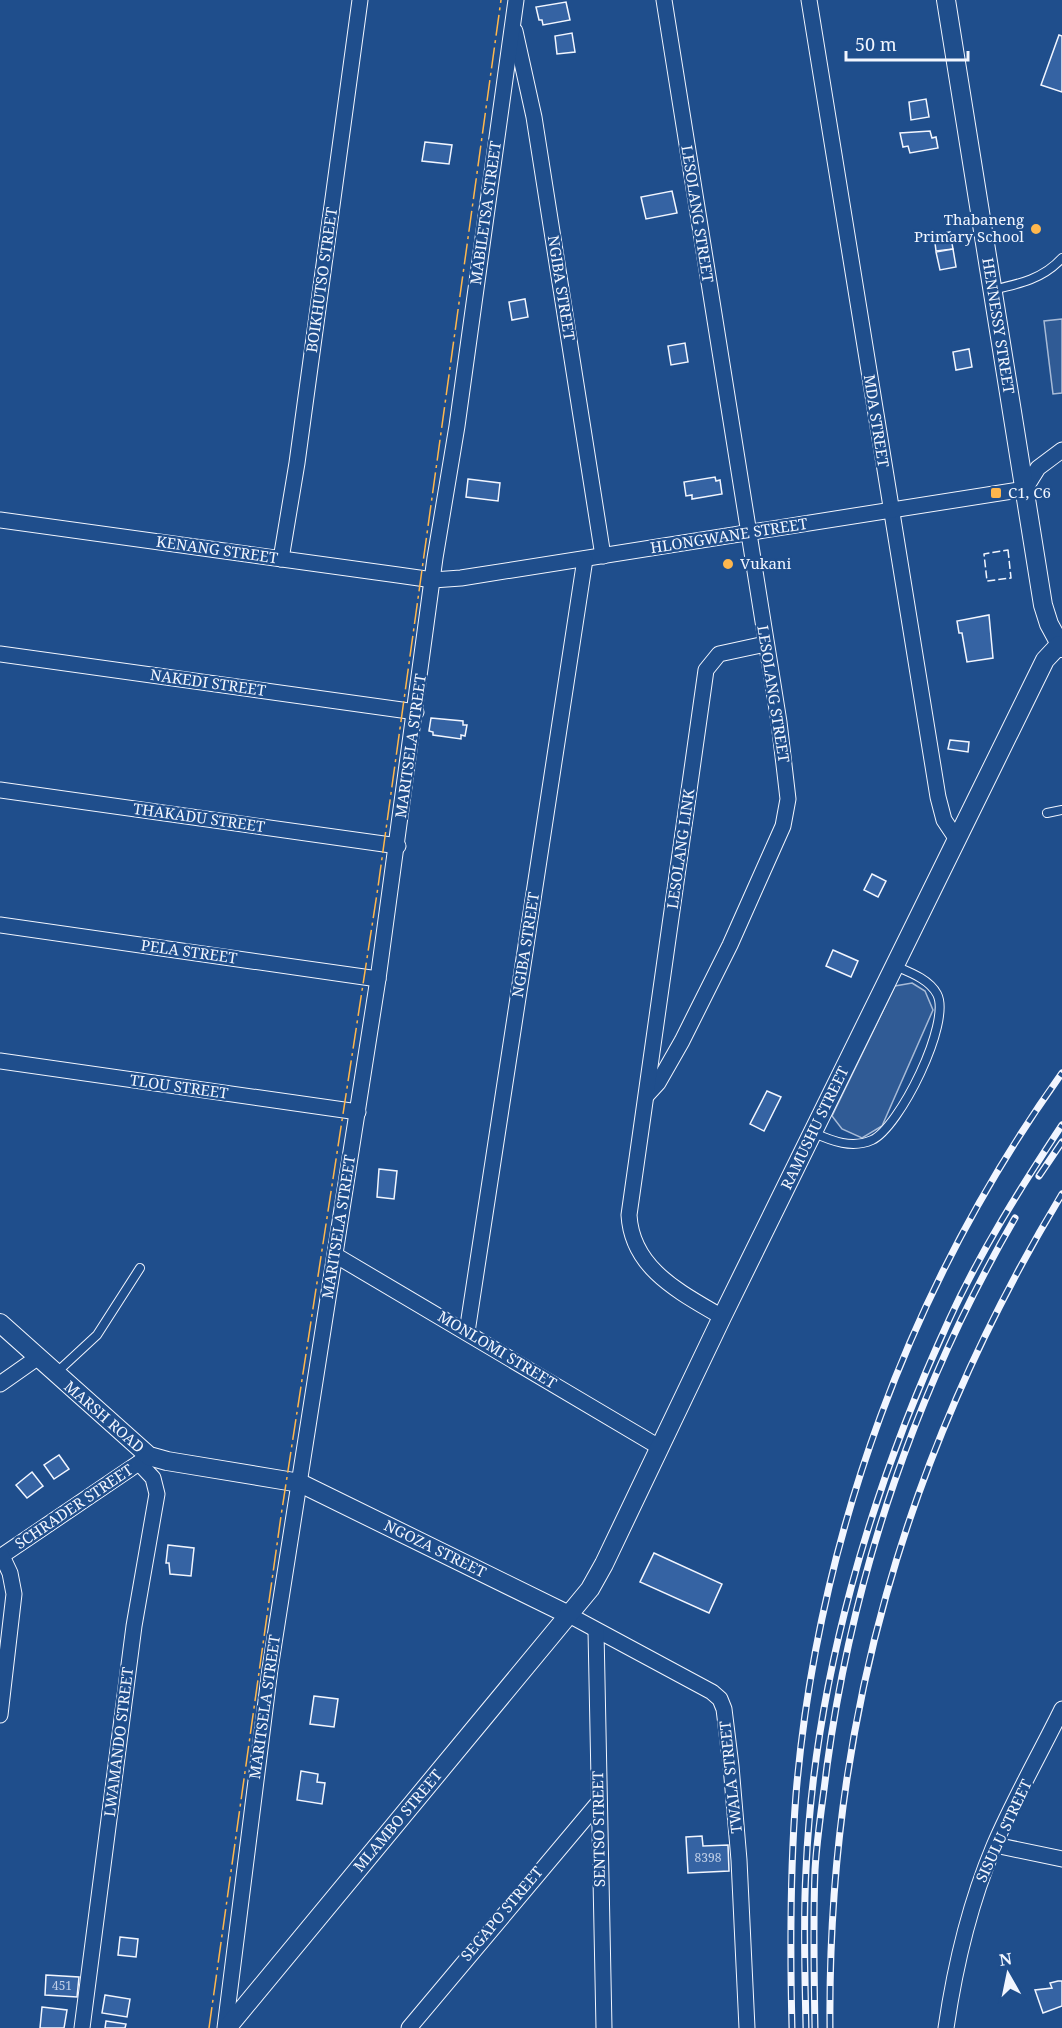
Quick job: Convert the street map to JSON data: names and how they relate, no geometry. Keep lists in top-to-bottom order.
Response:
{
  "streets": {
    "street": [
      "MABILETSA STREET",
      "LESOLANG STREET",
      "BOIKHUTSO STREET",
      "NGIBA STREET",
      "HENNESSY STREET",
      "MDA STREET",
      "HLONGWANE STREET",
      "KENANG STREET",
      "NAKEDI STREET",
      "MARITSELA STREET",
      "THAKADU STREET",
      "LESOLANG LINK",
      "PELA STREET",
      "TLOU STREET",
      "RAMUSHU STREET",
      "MONLOMI STREET",
      "MARSH ROAD",
      "SCHRADER STREET",
      "NGOZA STREET",
      "LWAMANDO STREET",
      "TWALA STREET",
      "MLAMBO STREET",
      "SENTSO STREET",
      "SISULU STREET",
      "SEGAPO STREET"
    ]
  },
  "crossings": [
    ["MABILETSA STREET", "NGIBA STREET"],
    ["MABILETSA STREET", "MARITSELA STREET"],
    ["LESOLANG STREET", "HLONGWANE STREET"],
    ["LESOLANG STREET", "LESOLANG LINK"],
    ["LESOLANG STREET", "RAMUSHU STREET"],
    ["BOIKHUTSO STREET", "KENANG STREET"],
    ["NGIBA STREET", "HLONGWANE STREET"],
    ["NGIBA STREET", "MONLOMI STREET"],
    ["HENNESSY STREET", "HLONGWANE STREET"],
    ["HENNESSY STREET", "RAMUSHU STREET"],
    ["MDA STREET", "HLONGWANE STREET"],
    ["MDA STREET", "RAMUSHU STREET"],
    ["HLONGWANE STREET", "KENANG STREET"],
    ["HLONGWANE STREET", "MARITSELA STREET"],
    ["KENANG STREET", "MARITSELA STREET"],
    ["NAKEDI STREET", "MARITSELA STREET"],
    ["MARITSELA STREET", "THAKADU STREET"],
    ["MARITSELA STREET", "PELA STREET"],
    ["MARITSELA STREET", "TLOU STREET"],
    ["MARITSELA STREET", "MONLOMI STREET"],
    ["MARITSELA STREET", "MARSH ROAD"],
    ["MARITSELA STREET", "NGOZA STREET"],
    ["MARITSELA STREET", "MLAMBO STREET"],
    ["RAMUSHU STREET", "MONLOMI STREET"],
    ["RAMUSHU STREET", "NGOZA STREET"],
    ["RAMUSHU STREET", "TWALA STREET"],
    ["RAMUSHU STREET", "MLAMBO STREET"],
    ["MARSH ROAD", "SCHRADER STREET"],
    ["MARSH ROAD", "NGOZA STREET"],
    ["MARSH ROAD", "LWAMANDO STREET"],
    ["SCHRADER STREET", "LWAMANDO STREET"],
    ["NGOZA STREET", "TWALA STREET"],
    ["NGOZA STREET", "MLAMBO STREET"],
    ["TWALA STREET", "MLAMBO STREET"],
    ["TWALA STREET", "SENTSO STREET"],
    ["SENTSO STREET", "SEGAPO STREET"]
  ],
  "places": {
    "other": ["Thabaneng Primary School", "Vukani"],
    "transit": ["C1, C6"]
  },
  "house_numbers": ["8398", "451"],
  "scale_bar": "50 m",
  "north": "top"
}
